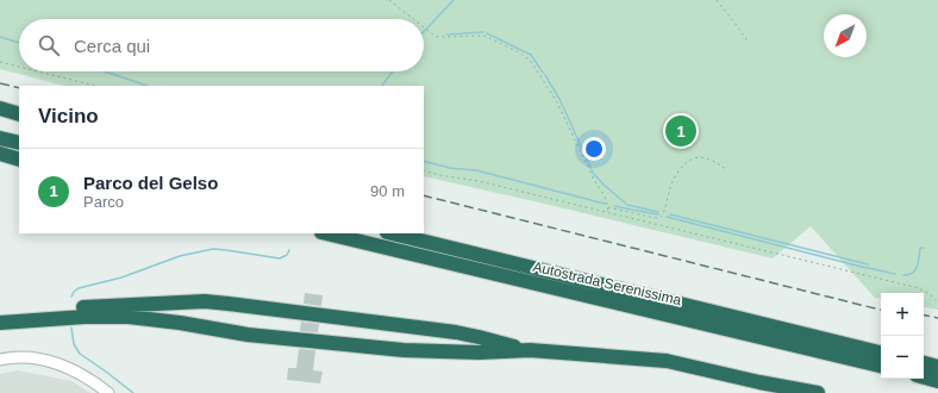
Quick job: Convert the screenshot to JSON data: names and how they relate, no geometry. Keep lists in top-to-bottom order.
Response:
{
  "streets": {
    "highway": ["Autostrada Serenissima"]
  },
  "north": "bottom left",
  "page": {
    "search": "Cerca qui",
    "heading": "Vicino",
    "pins": "1",
    "list": [
      {
        "mark": "1",
        "name": "Parco del Gelso",
        "note": "Parco",
        "value": "90 m"
      }
    ],
    "map_buttons": ["+", "−"]
  }
}
